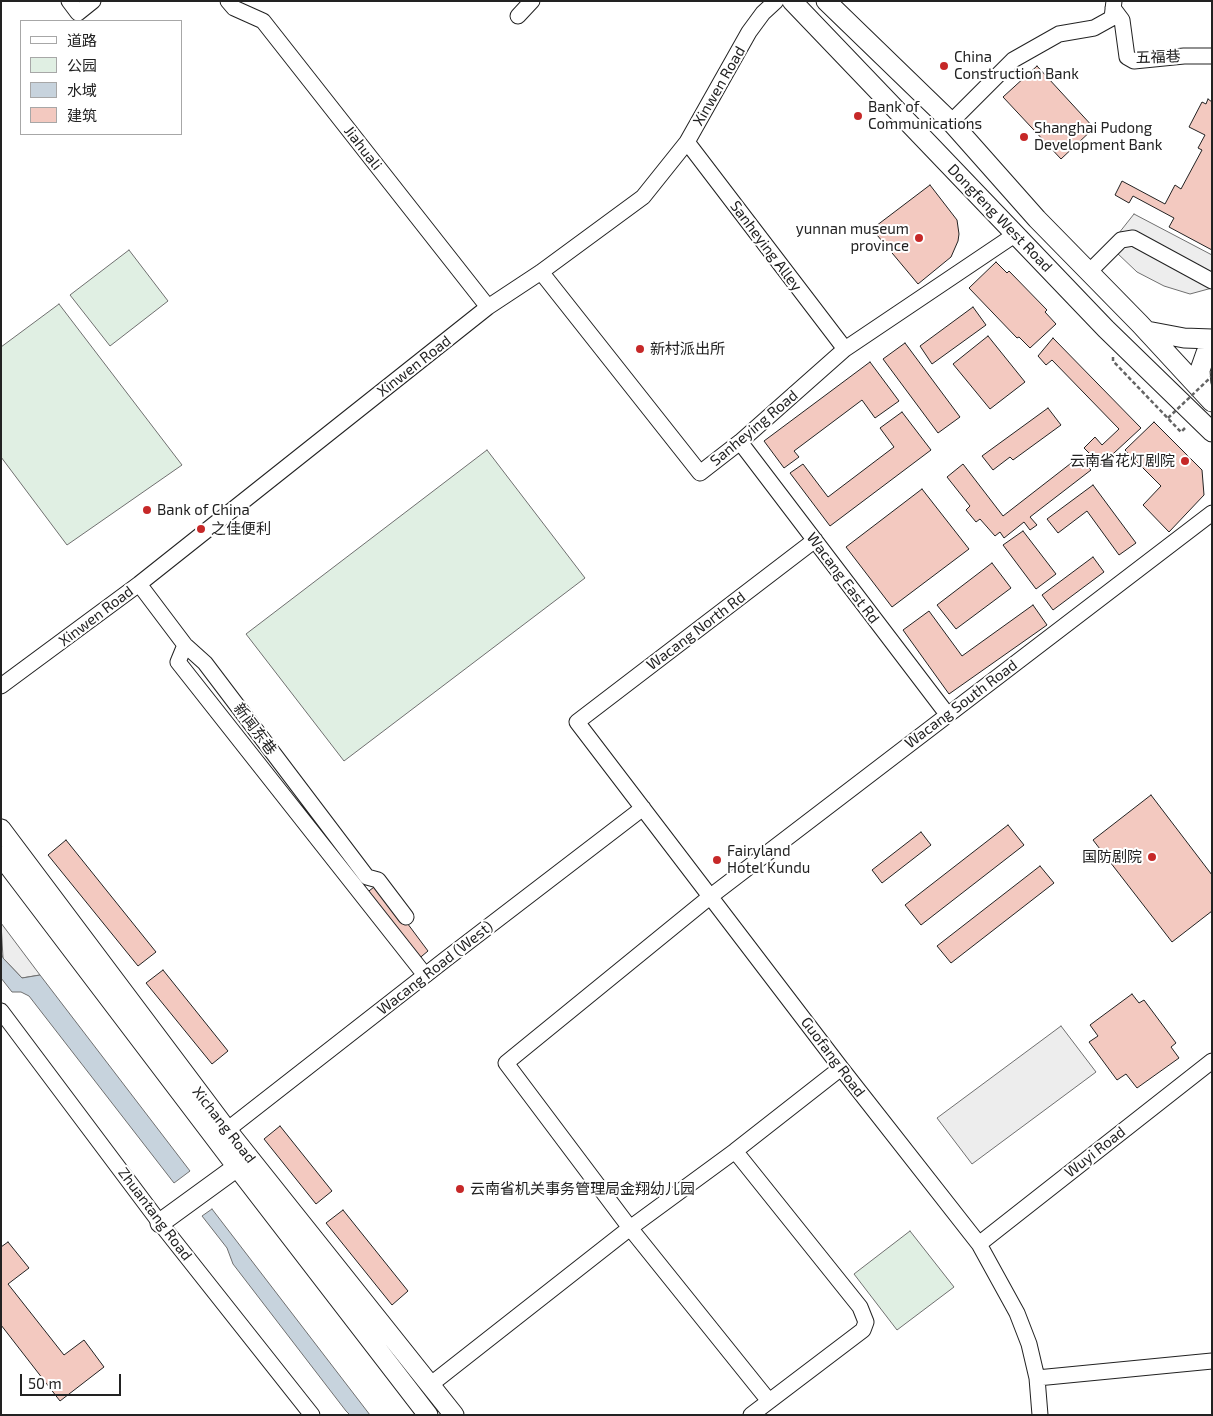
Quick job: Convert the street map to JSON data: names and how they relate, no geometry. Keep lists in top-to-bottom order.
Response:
{
  "streets": {
    "main road": ["Dongfeng West Road", "Xichang Road"],
    "street": [
      "五福巷",
      "Xinwen Road",
      "Jiahuali",
      "Sanheying Alley",
      "Sanheying Road",
      "Wacang East Rd",
      "Wacang North Rd",
      "Wacang South Road",
      "新闻东巷",
      "Wacang Road (West)",
      "Guofang Road",
      "Wuyi Road",
      "Zhuantang Road"
    ]
  },
  "crossings": [
    ["Xinwen Road", "Jiahuali"],
    ["Xinwen Road", "Sanheying Alley"],
    ["Xinwen Road", "Sanheying Road"],
    ["Xinwen Road", "新闻东巷"],
    ["Dongfeng West Road", "Sanheying Road"],
    ["Sanheying Alley", "Sanheying Road"],
    ["Sanheying Road", "Wacang East Rd"],
    ["Wacang East Rd", "Wacang North Rd"],
    ["Wacang East Rd", "Wacang South Road"],
    ["Wacang North Rd", "Guofang Road"],
    ["Wacang South Road", "Guofang Road"],
    ["Wacang Road (West)", "Guofang Road"],
    ["Wacang Road (West)", "Xichang Road"],
    ["Guofang Road", "Wuyi Road"]
  ],
  "places": [
    "China Construction Bank",
    "Bank of Communications",
    "Shanghai Pudong Development Bank",
    "yunnan museum province",
    "新村派出所",
    "云南省花灯剧院",
    "Bank of China",
    "之佳便利",
    "国防剧院",
    "Fairyland Hotel Kundu",
    "云南省机关事务管理局金翔幼儿园"
  ],
  "legend": [
    "道路",
    "公园",
    "水域",
    "建筑"
  ],
  "scale_bar": "50 m"
}
